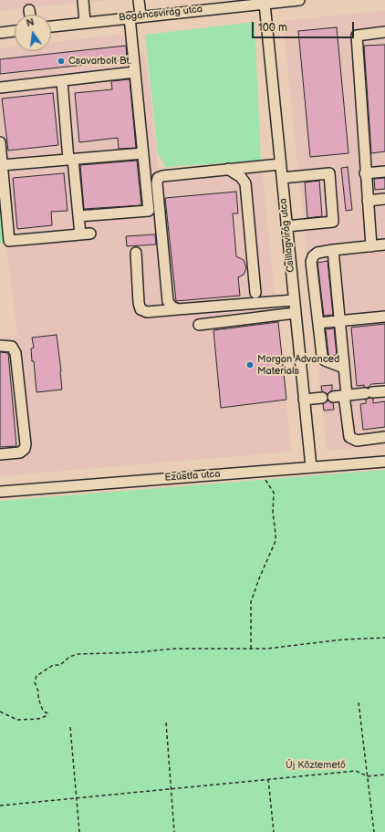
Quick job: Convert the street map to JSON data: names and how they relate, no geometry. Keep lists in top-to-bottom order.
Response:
{
  "streets": {
    "street": ["Bogáncsvirág utca", "Csillagvirág utca", "Ezüstfa utca"]
  },
  "crossings": [
    ["Bogáncsvirág utca", "Csillagvirág utca"],
    ["Csillagvirág utca", "Ezüstfa utca"]
  ],
  "parks": ["Új Köztemető"],
  "places": ["Csavarbolt Bt.", "Morgan Advanced Materials"],
  "scale_bar": "100 m",
  "north": "top"
}
